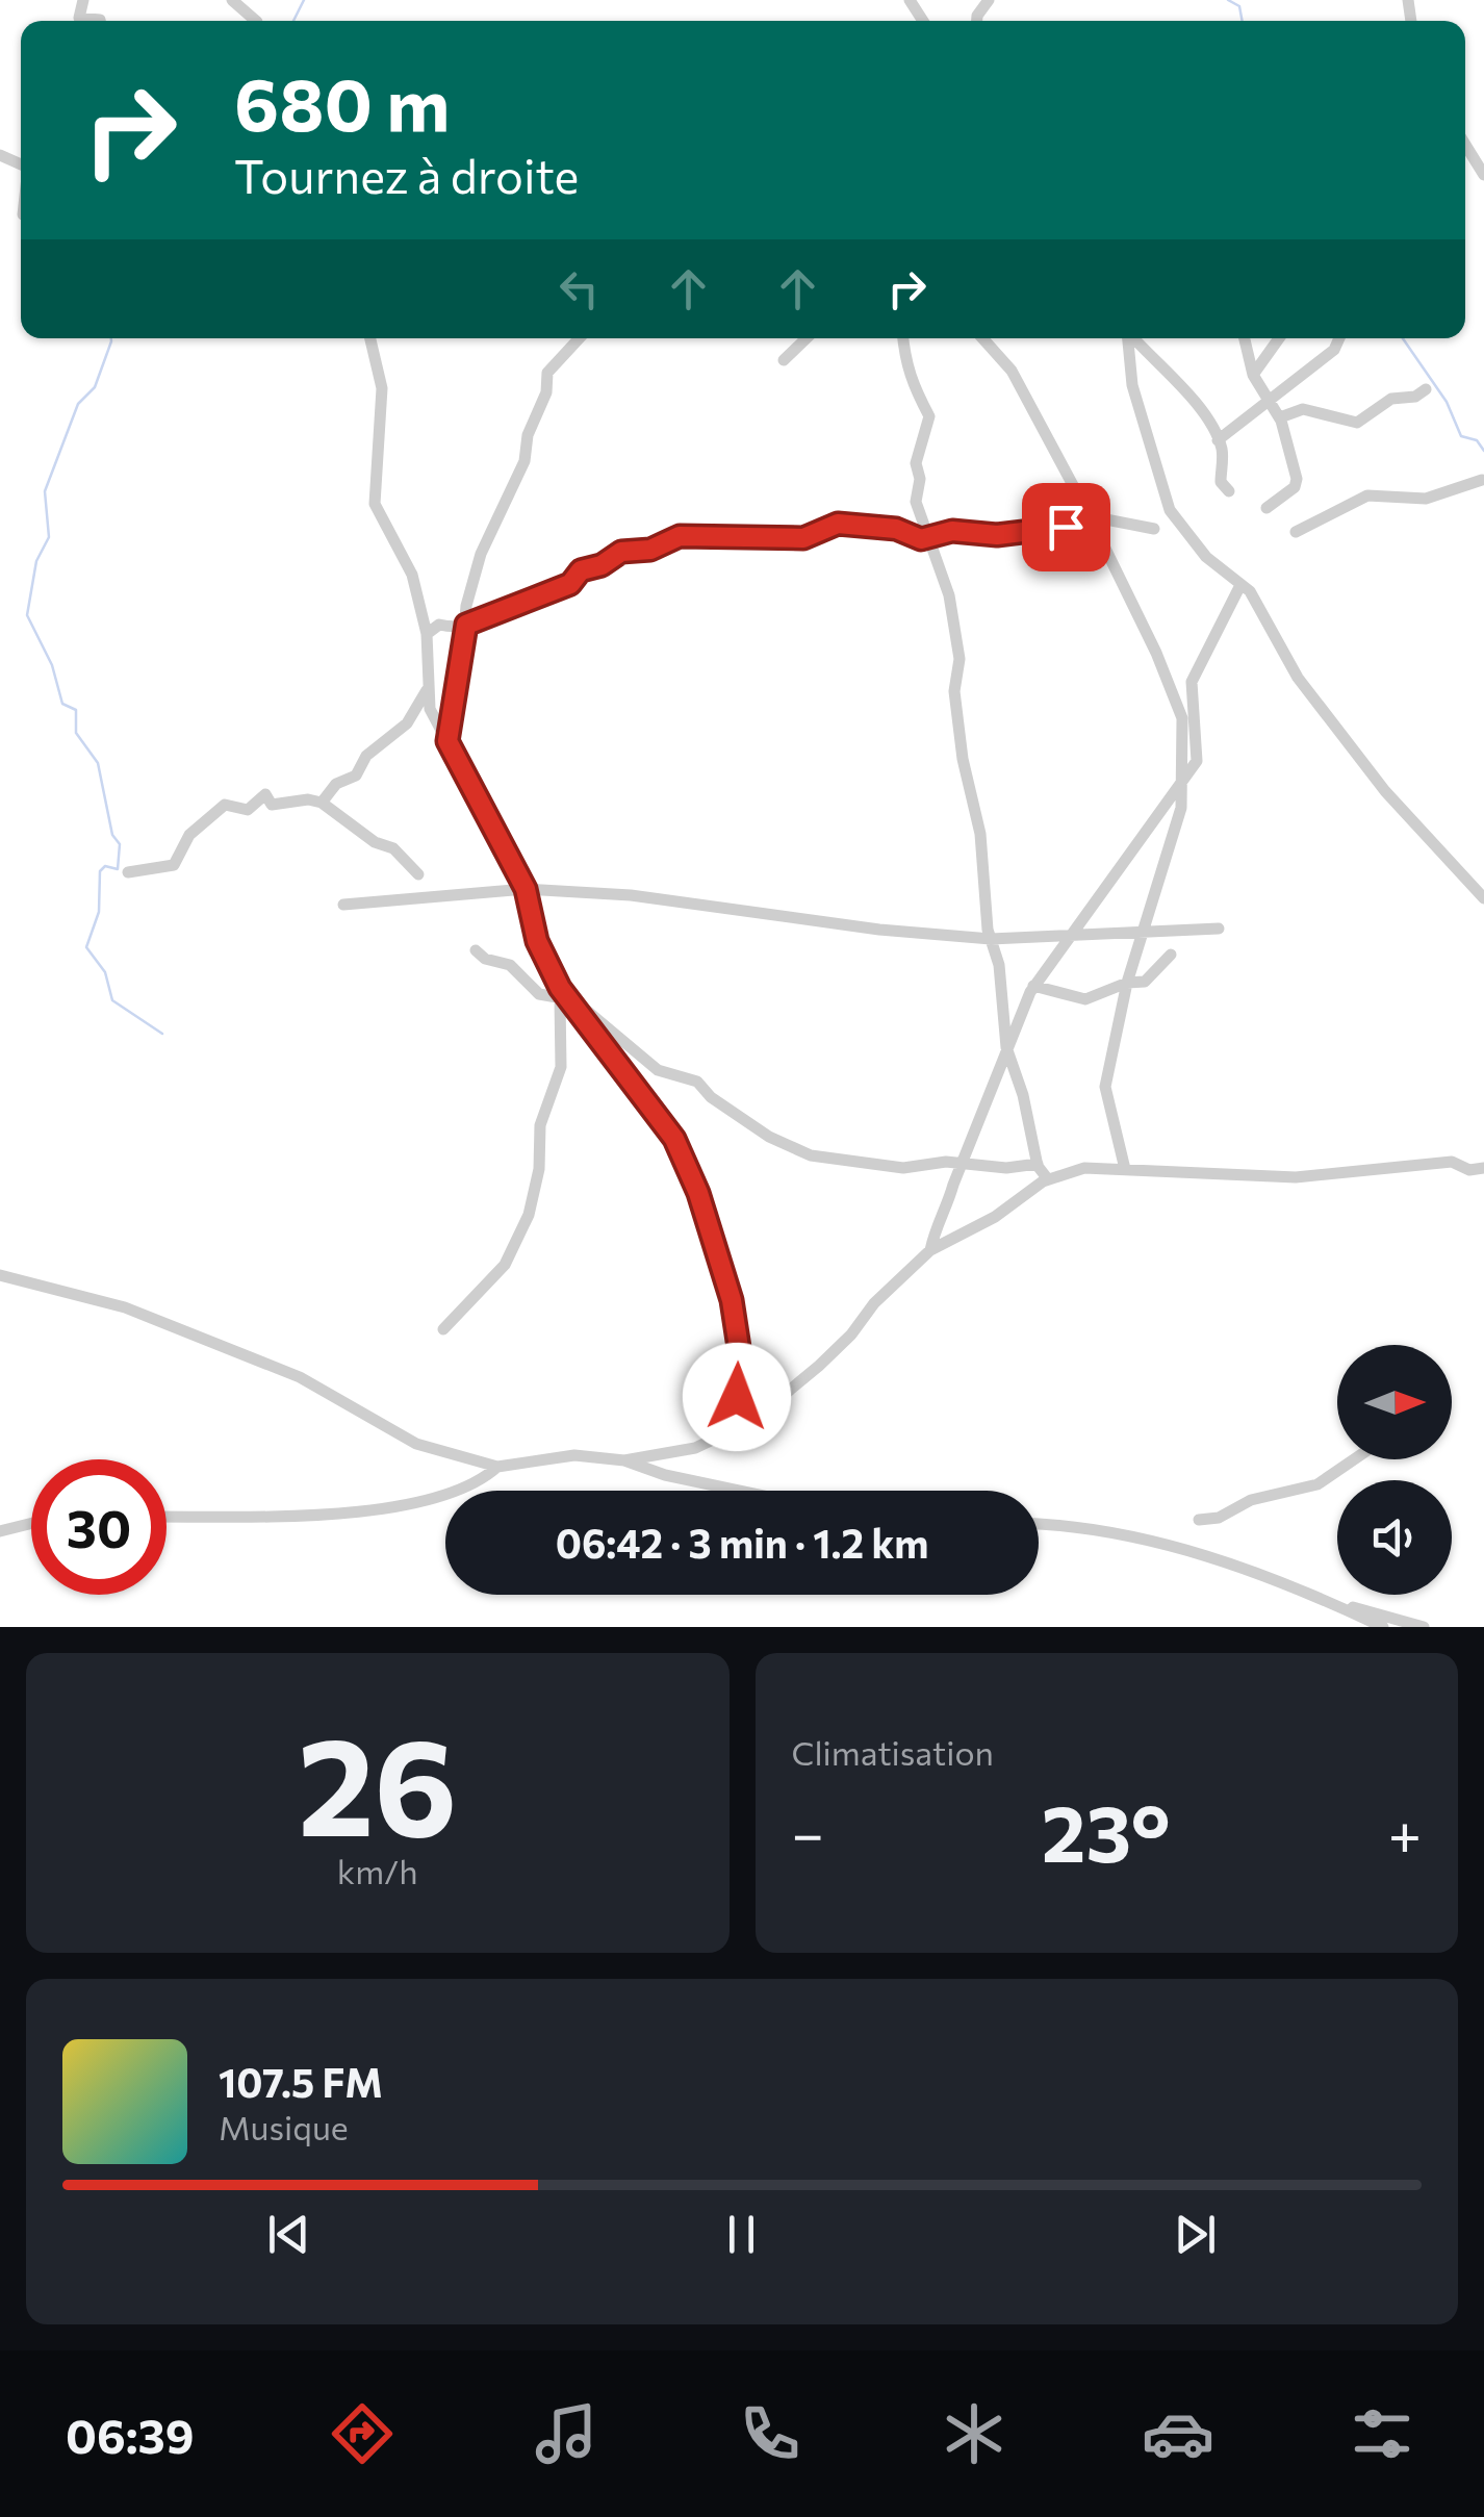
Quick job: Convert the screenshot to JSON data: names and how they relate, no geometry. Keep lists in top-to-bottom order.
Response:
{
  "north": "right",
  "page": {
    "turn": ["680 m", "Tournez à droite"],
    "limit": "30",
    "trip": "06:42 · 3 min · 1.2 km",
    "tile": [
      ["26", "km/h"],
      "Climatisation"
    ],
    "heat": ["−", "23°", "+"],
    "song": ["107.5 FM", "Musique"],
    "tabs": "06:39"
  }
}
